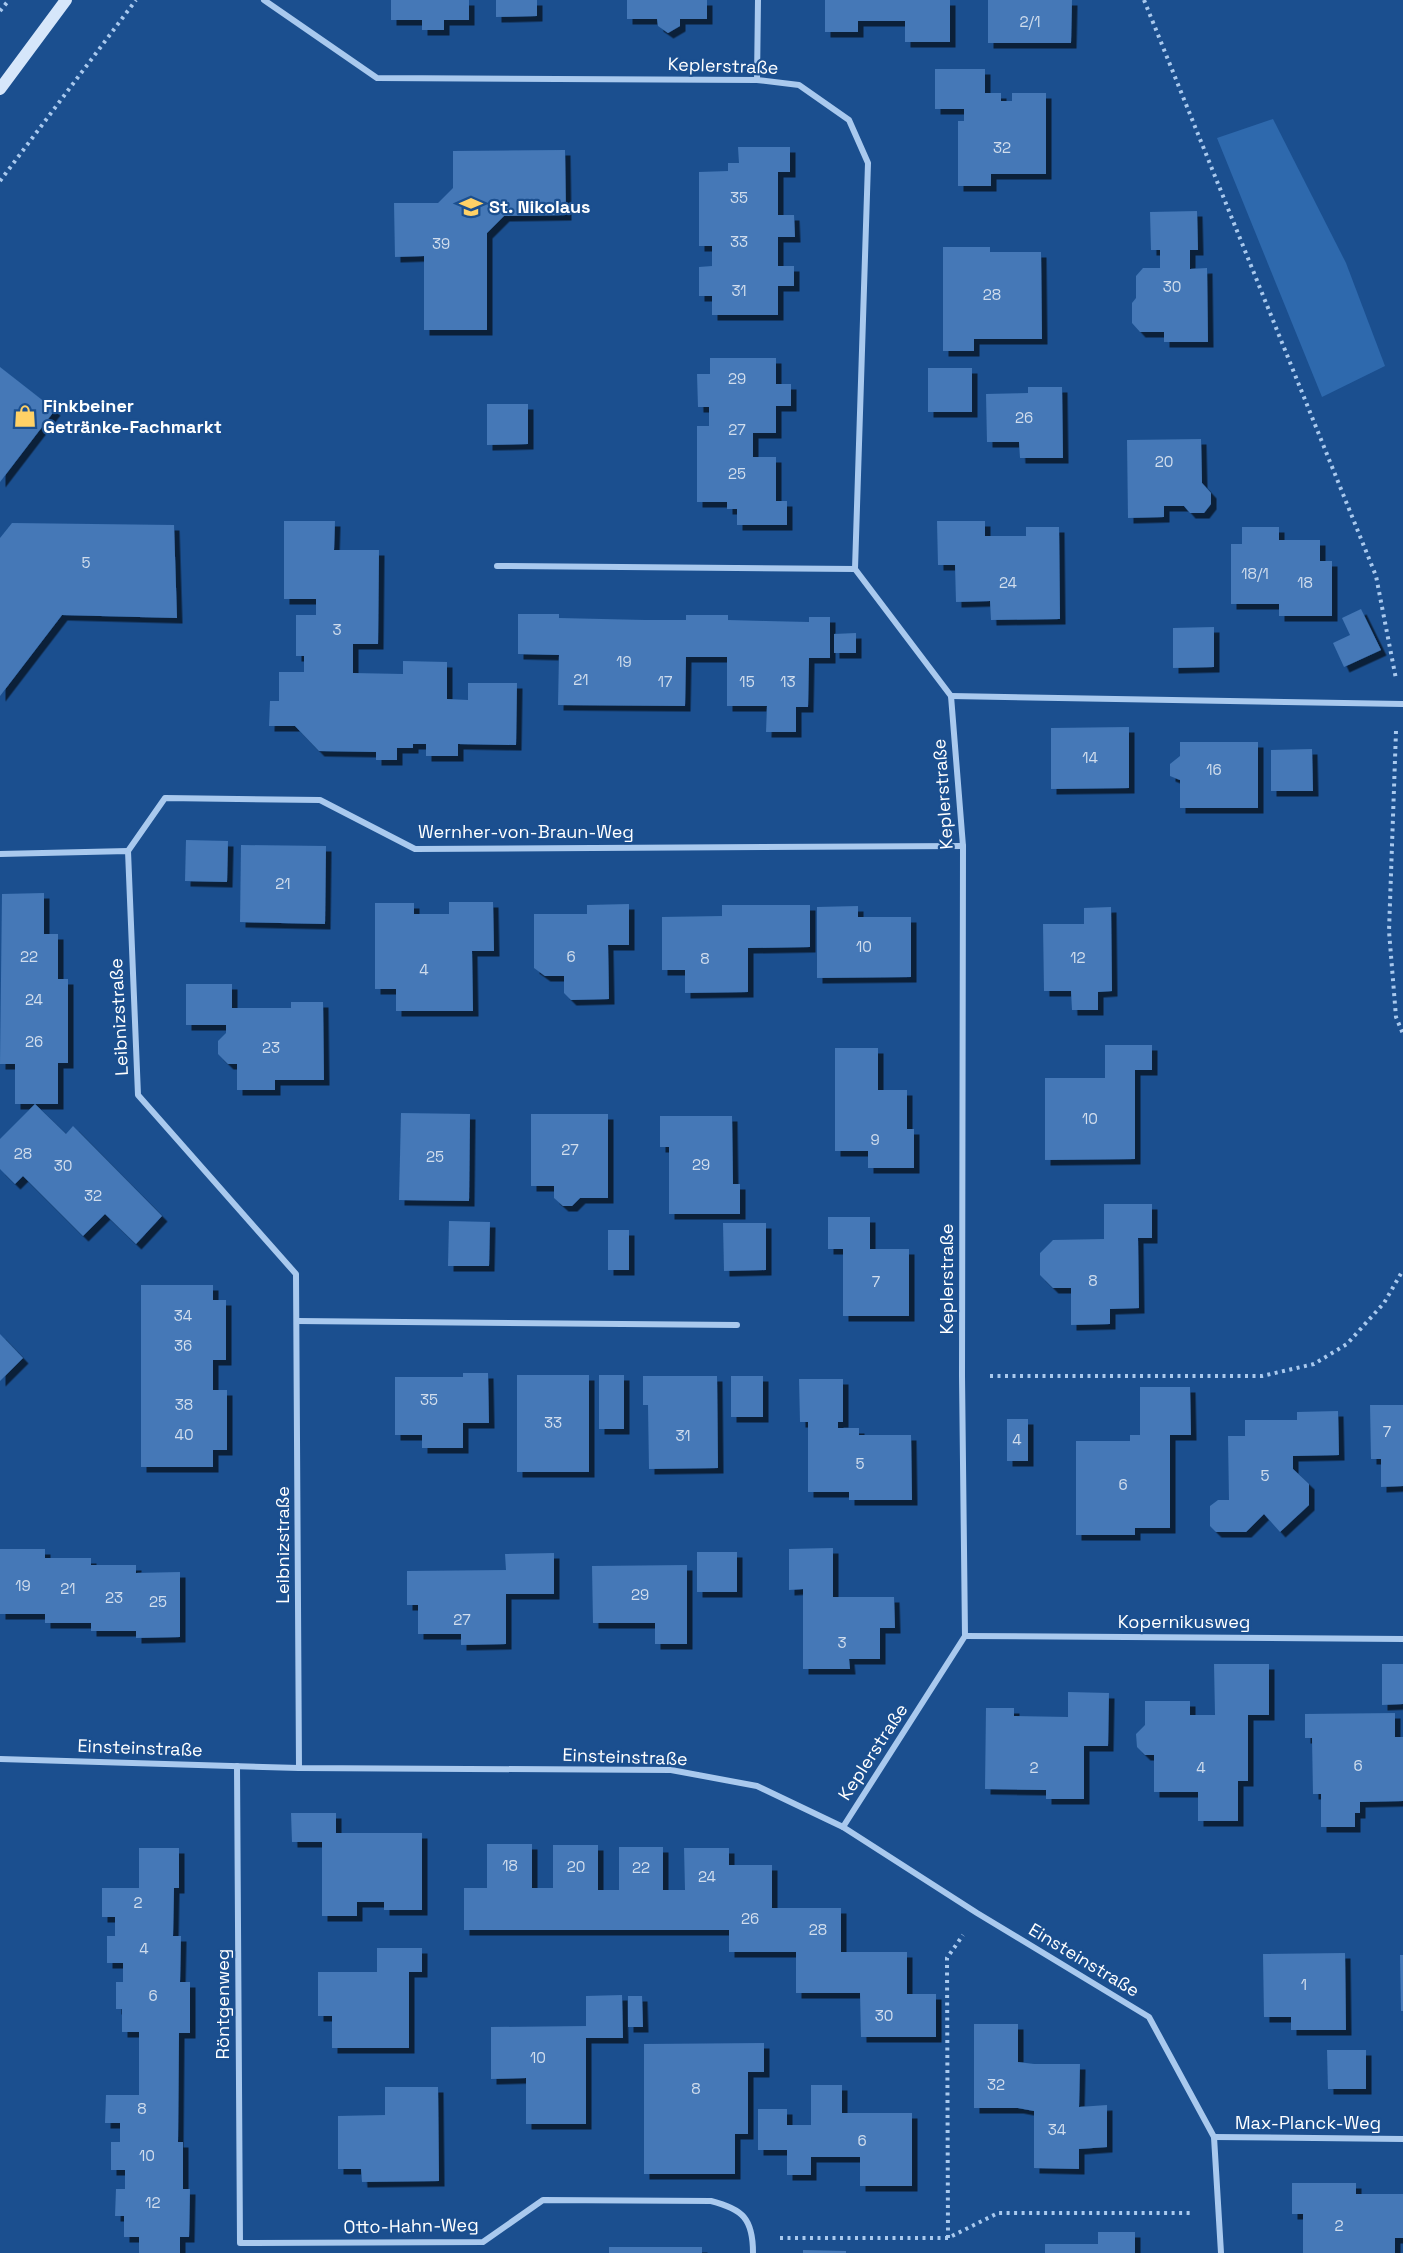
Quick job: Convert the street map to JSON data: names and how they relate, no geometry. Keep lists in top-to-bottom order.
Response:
{
  "streets": {
    "street": [
      "Keplerstraße",
      "Wernher-von-Braun-Weg",
      "Leibnizstraße",
      "Kopernikusweg",
      "Einsteinstraße",
      "Röntgenweg",
      "Max-Planck-Weg",
      "Otto-Hahn-Weg"
    ]
  },
  "crossings": [
    ["Keplerstraße", "Wernher-von-Braun-Weg"],
    ["Keplerstraße", "Kopernikusweg"],
    ["Keplerstraße", "Einsteinstraße"],
    ["Wernher-von-Braun-Weg", "Leibnizstraße"],
    ["Leibnizstraße", "Einsteinstraße"],
    ["Einsteinstraße", "Röntgenweg"],
    ["Einsteinstraße", "Max-Planck-Weg"],
    ["Röntgenweg", "Otto-Hahn-Weg"]
  ],
  "places": {
    "school or university": ["St. Nikolaus"],
    "shop": ["Finkbeiner Getränke-Fachmarkt"]
  },
  "house_numbers": [
    "2/1",
    "32",
    "35",
    "33",
    "39",
    "30",
    "31",
    "28",
    "29",
    "26",
    "27",
    "20",
    "25",
    "5",
    "18/1",
    "24",
    "18",
    "3",
    "19",
    "21",
    "17",
    "15",
    "13",
    "14",
    "16",
    "21",
    "10",
    "22",
    "6",
    "12",
    "8",
    "4",
    "24",
    "26",
    "23",
    "10",
    "9",
    "27",
    "28",
    "25",
    "29",
    "30",
    "32",
    "8",
    "7",
    "34",
    "36",
    "35",
    "38",
    "33",
    "7",
    "40",
    "31",
    "4",
    "5",
    "5",
    "6",
    "19",
    "21",
    "29",
    "23",
    "25",
    "27",
    "3",
    "6",
    "2",
    "4",
    "18",
    "20",
    "22",
    "24",
    "2",
    "26",
    "28",
    "4",
    "1",
    "6",
    "30",
    "10",
    "32",
    "8",
    "8",
    "34",
    "6",
    "10",
    "12",
    "2"
  ]
}
